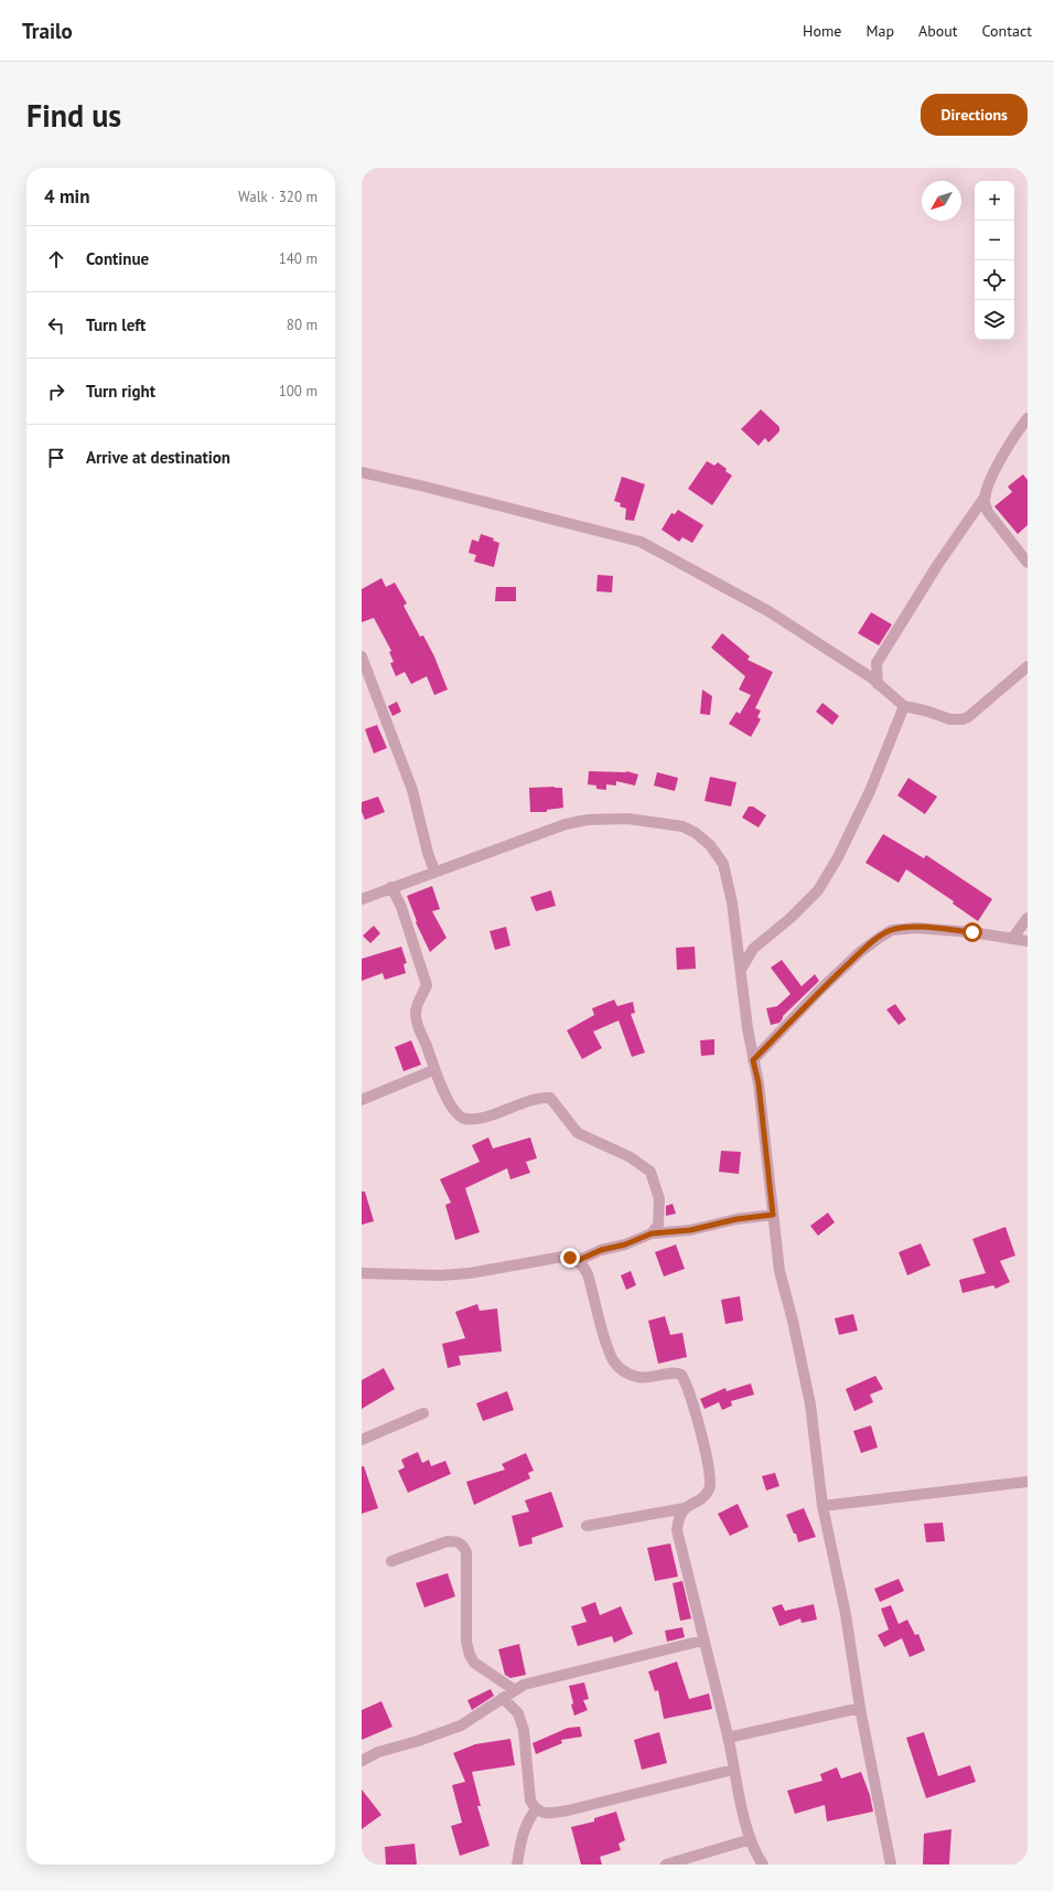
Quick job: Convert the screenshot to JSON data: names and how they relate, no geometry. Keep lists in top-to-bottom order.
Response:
{
  "north": "bottom left",
  "page": {
    "header": "Trailo",
    "nav": [
      "Home",
      "Map",
      "About",
      "Contact"
    ],
    "buttons": "Directions",
    "title": "Find us",
    "heading": ["4 min", "Walk · 320 m"],
    "map_buttons": ["+", "−"],
    "list": [
      ["Continue", "140 m"],
      ["Turn left", "80 m"],
      ["Turn right", "100 m"],
      "Arrive at destination"
    ]
  }
}
